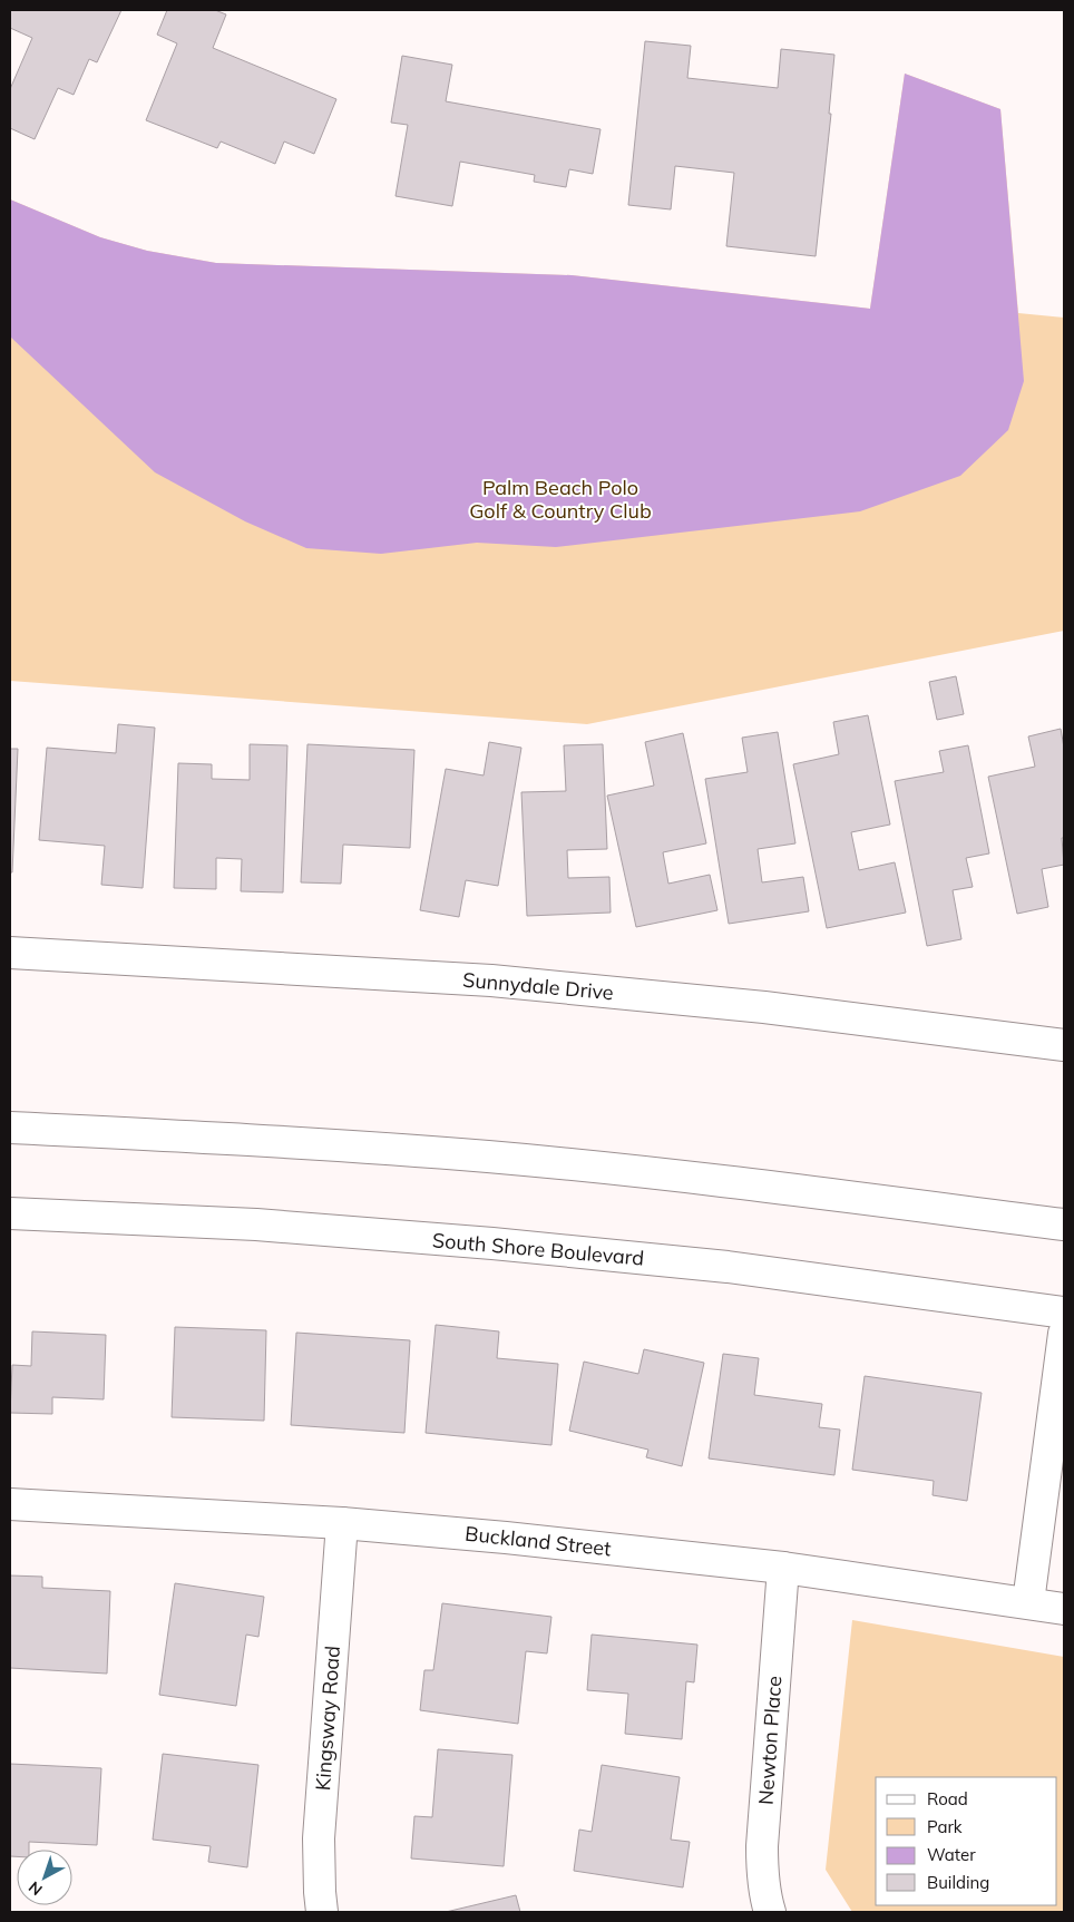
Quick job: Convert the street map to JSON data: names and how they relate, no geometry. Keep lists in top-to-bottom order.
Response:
{
  "streets": {
    "street": [
      "Sunnydale Drive",
      "South Shore Boulevard",
      "Buckland Street",
      "Kingsway Road",
      "Newton Place"
    ]
  },
  "crossings": [
    ["Buckland Street", "Kingsway Road"],
    ["Buckland Street", "Newton Place"]
  ],
  "parks": ["Palm Beach Polo Golf & Country Club"],
  "legend": [
    "Road",
    "Park",
    "Water",
    "Building"
  ],
  "north": "bottom left"
}
